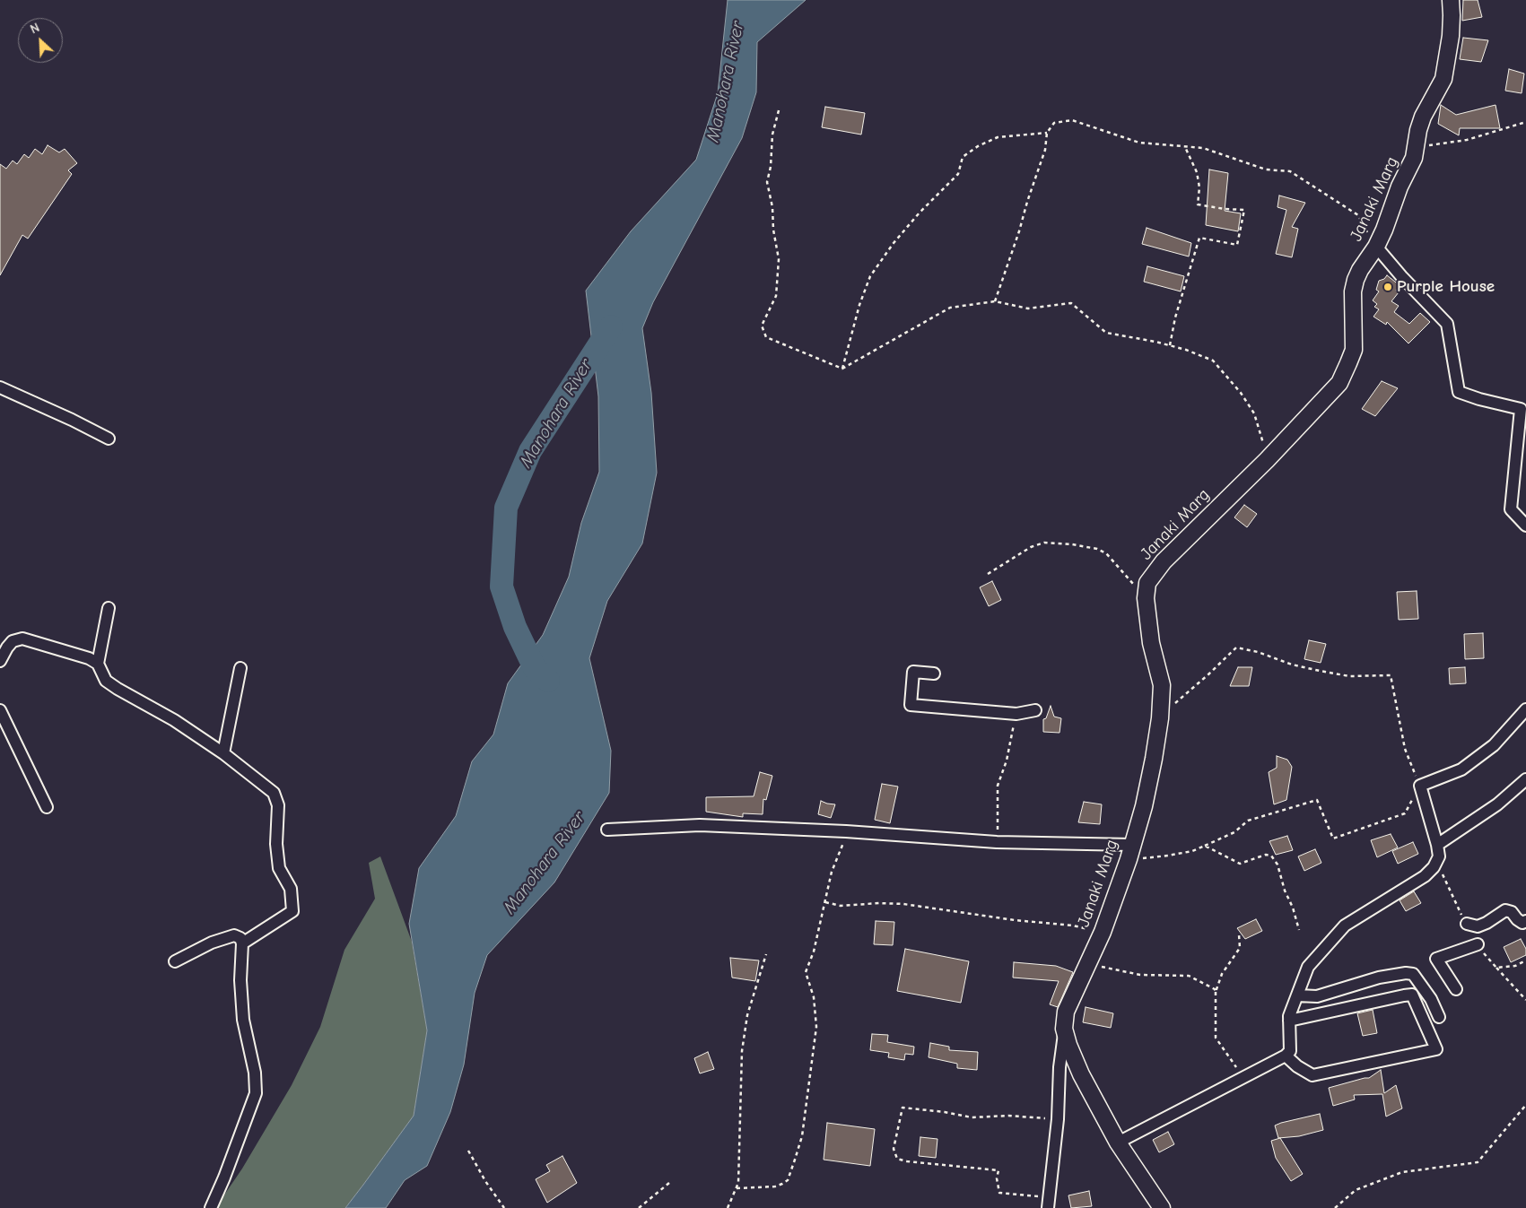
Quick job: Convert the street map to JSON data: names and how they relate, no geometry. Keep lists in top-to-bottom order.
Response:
{
  "streets": {
    "street": ["Janaki Marg"]
  },
  "water": ["Manohara River"],
  "places": ["Purple House"],
  "north": "top left"
}
